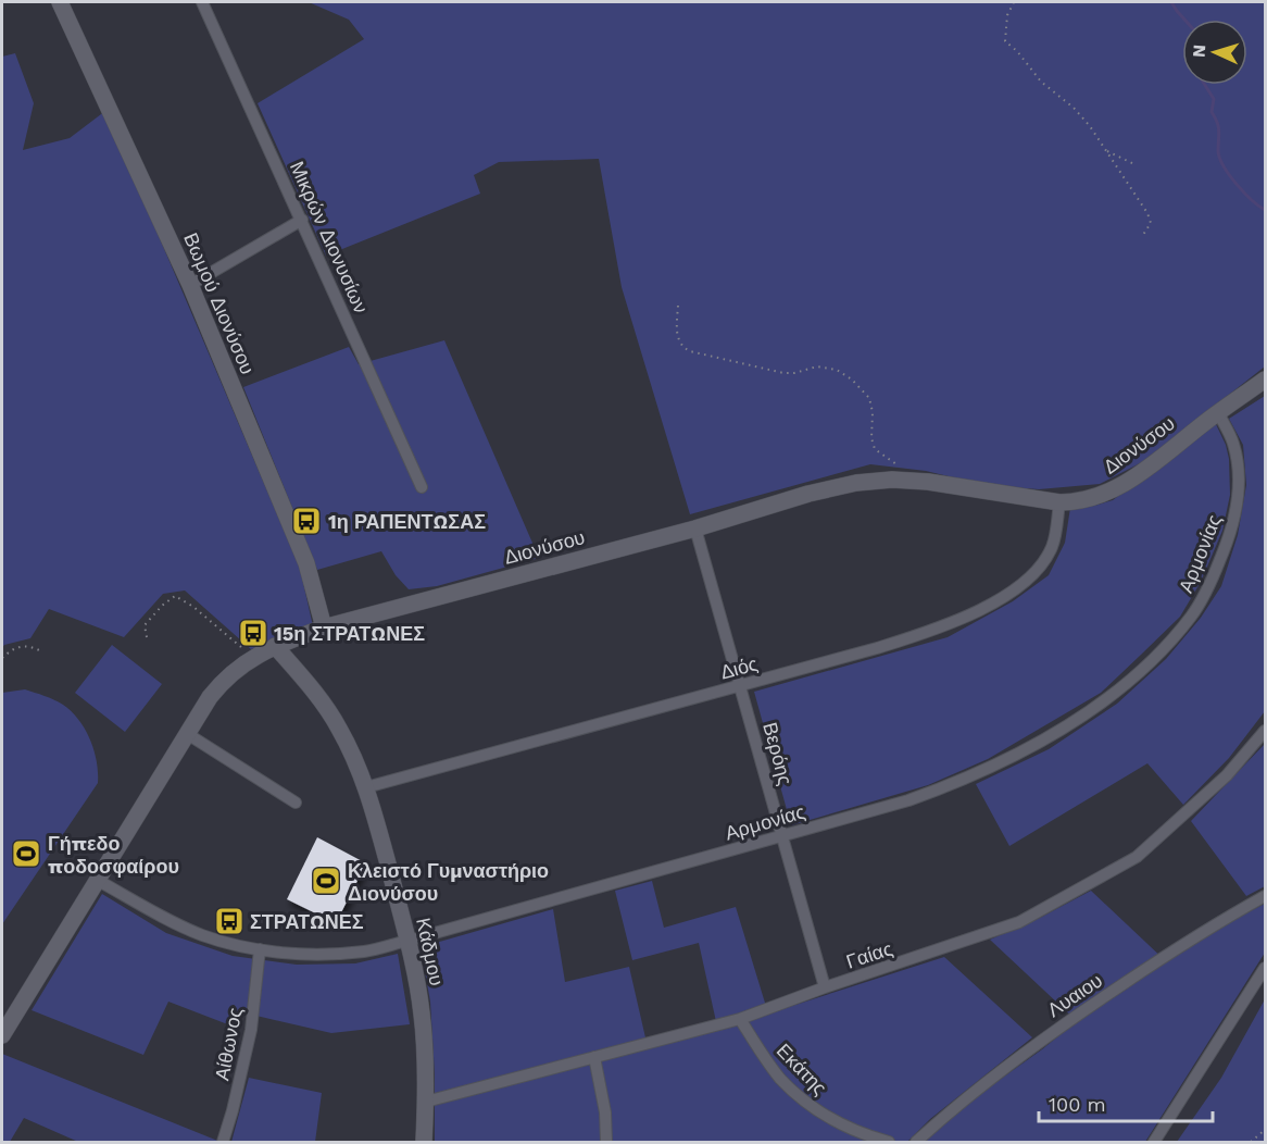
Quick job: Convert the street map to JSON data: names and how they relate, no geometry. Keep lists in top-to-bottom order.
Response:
{
  "streets": {
    "main road": ["Βωμού Διονύσου", "Διονύσου", "Κάδμου"],
    "street": [
      "Μικρών Διονυσίων",
      "Αρμονίας",
      "Διός",
      "Βερόης",
      "Γαίας",
      "Λυαιου",
      "Αίθωνος",
      "Εκάτης"
    ]
  },
  "crossings": [
    ["Βωμού Διονύσου", "Διονύσου"],
    ["Διονύσου", "Αρμονίας"],
    ["Διονύσου", "Διός"],
    ["Διονύσου", "Βερόης"],
    ["Διονύσου", "Κάδμου"],
    ["Αρμονίας", "Βερόης"],
    ["Αρμονίας", "Κάδμου"],
    ["Αρμονίας", "Αίθωνος"],
    ["Διός", "Βερόης"],
    ["Διός", "Κάδμου"],
    ["Βερόης", "Γαίας"],
    ["Κάδμου", "Γαίας"],
    ["Γαίας", "Εκάτης"]
  ],
  "places": {
    "bus stop": ["1η ΡΑΠΕΝΤΩΣΑΣ", "15η ΣΤΡΑΤΩΝΕΣ", "ΣΤΡΑΤΩΝΕΣ"],
    "sports": ["Γήπεδο ποδοσφαίρου", "Κλειστό Γυμναστήριο Διονύσου"]
  },
  "scale_bar": "100 m",
  "north": "left"
}
